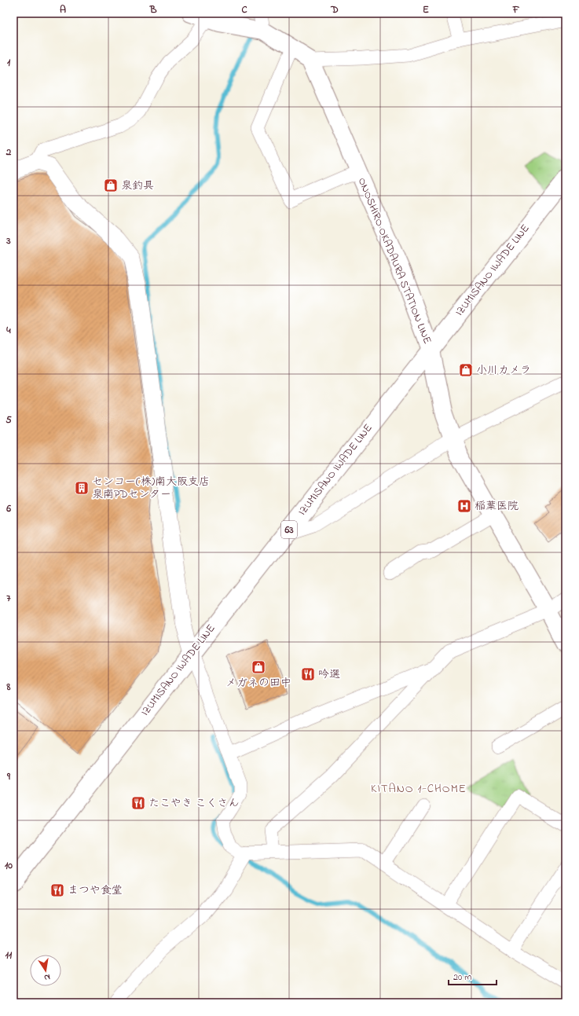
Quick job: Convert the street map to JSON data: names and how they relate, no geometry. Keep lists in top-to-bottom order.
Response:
{
  "streets": {
    "main road": ["ONOSHIRO OKADAURA STATION LINE", "IZUMISANO IWADE LINE", "63"]
  },
  "crossings": [
    ["ONOSHIRO OKADAURA STATION LINE", "IZUMISANO IWADE LINE"]
  ],
  "districts": ["KITANO 1-CHOME"],
  "places": {
    "shop": ["泉釣具", "小川カメラ", "メガネの田中"],
    "building": ["センコー(株)南大阪支店 泉南PDセンター"],
    "hospital": ["稲葉医院"],
    "restaurant": ["吟選", "たこやき こくさん", "まつや食堂"]
  },
  "scale_bar": "20 m",
  "north": "bottom",
  "grid": {
    "columns": [
      "A",
      "B",
      "C",
      "D",
      "E",
      "F"
    ],
    "rows": [
      "1",
      "2",
      "3",
      "4",
      "5",
      "6",
      "7",
      "8",
      "9",
      "10",
      "11"
    ]
  }
}
